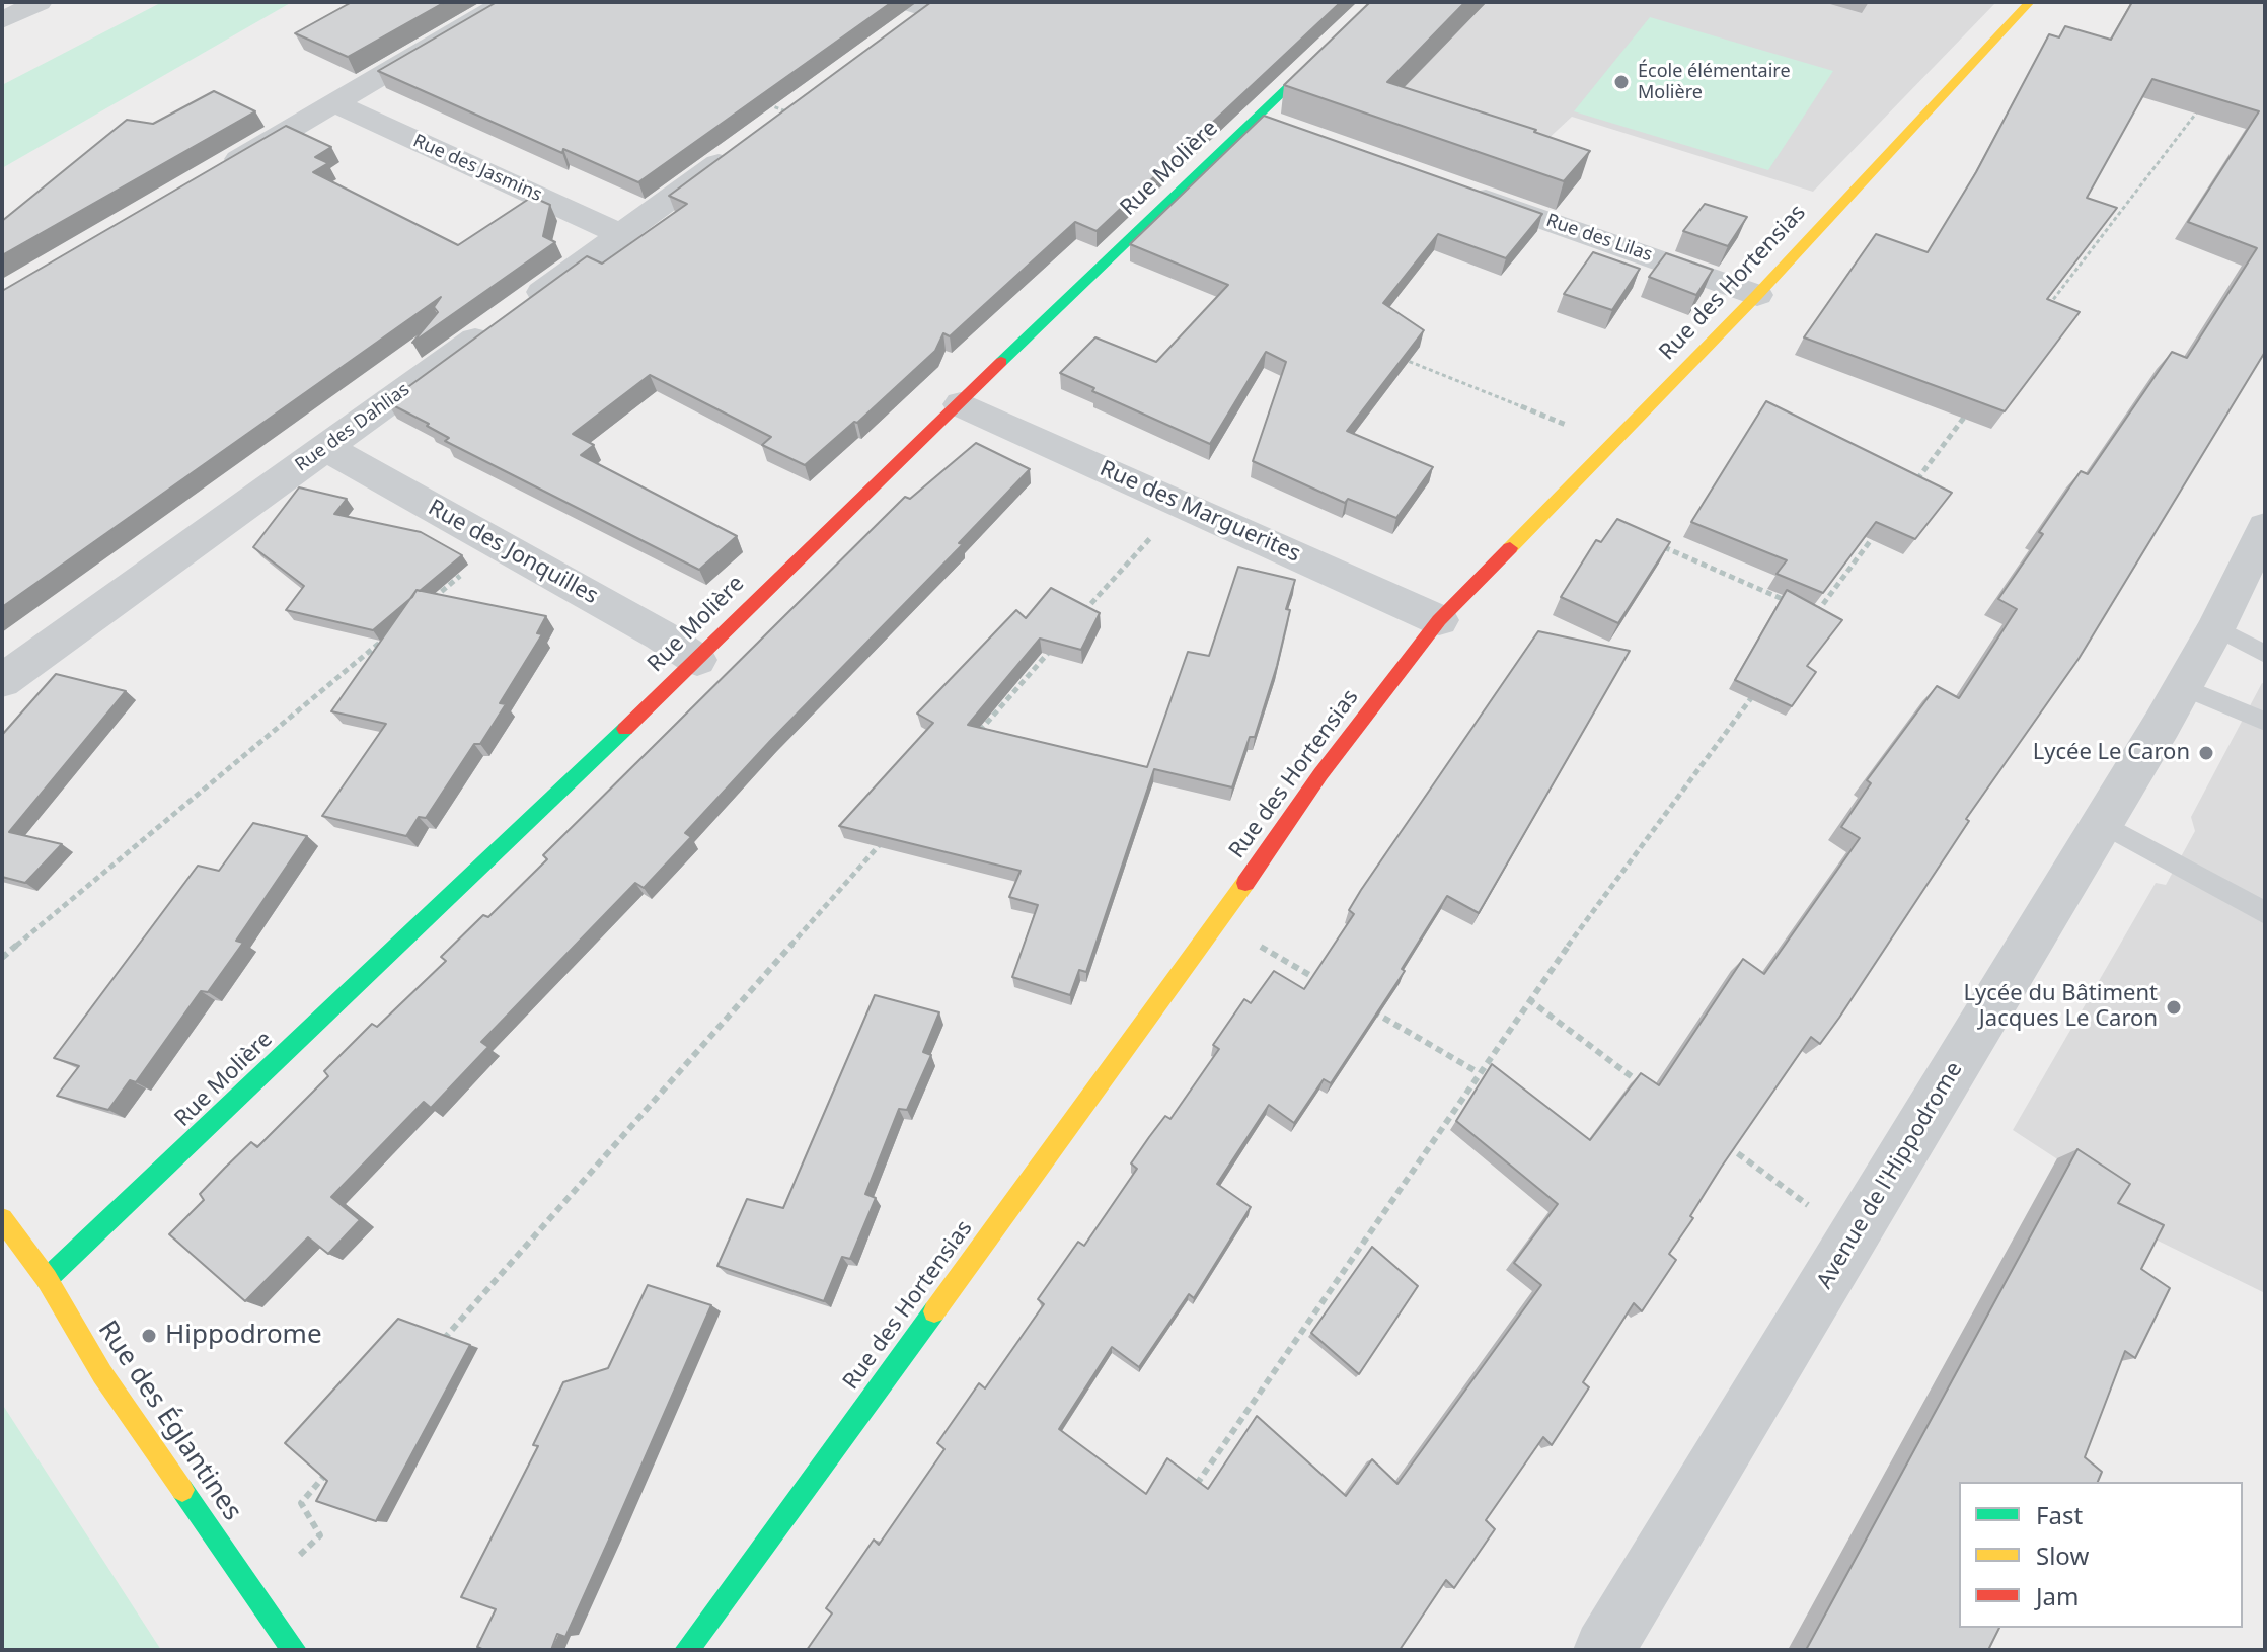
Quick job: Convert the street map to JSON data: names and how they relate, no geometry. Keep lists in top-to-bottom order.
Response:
{
  "streets": {
    "street": [
      "Rue des Jasmins",
      "Rue Molière",
      "Rue des Lilas",
      "Rue des Hortensias",
      "Rue des Dahlias",
      "Rue des Marguerites",
      "Rue des Jonquilles",
      "Avenue de l'Hippodrome",
      "Rue des Églantines"
    ]
  },
  "crossings": [
    ["Rue des Jasmins", "Rue des Dahlias"],
    ["Rue Molière", "Rue des Marguerites"],
    ["Rue Molière", "Rue des Jonquilles"],
    ["Rue Molière", "Rue des Églantines"],
    ["Rue des Lilas", "Rue des Hortensias"],
    ["Rue des Hortensias", "Rue des Marguerites"],
    ["Rue des Dahlias", "Rue des Jonquilles"]
  ],
  "places": [
    "École élémentaire Molière",
    "Lycée Le Caron",
    "Lycée du Bâtiment Jacques Le Caron",
    "Hippodrome"
  ],
  "legend": ["Fast", "Slow", "Jam"]
}
